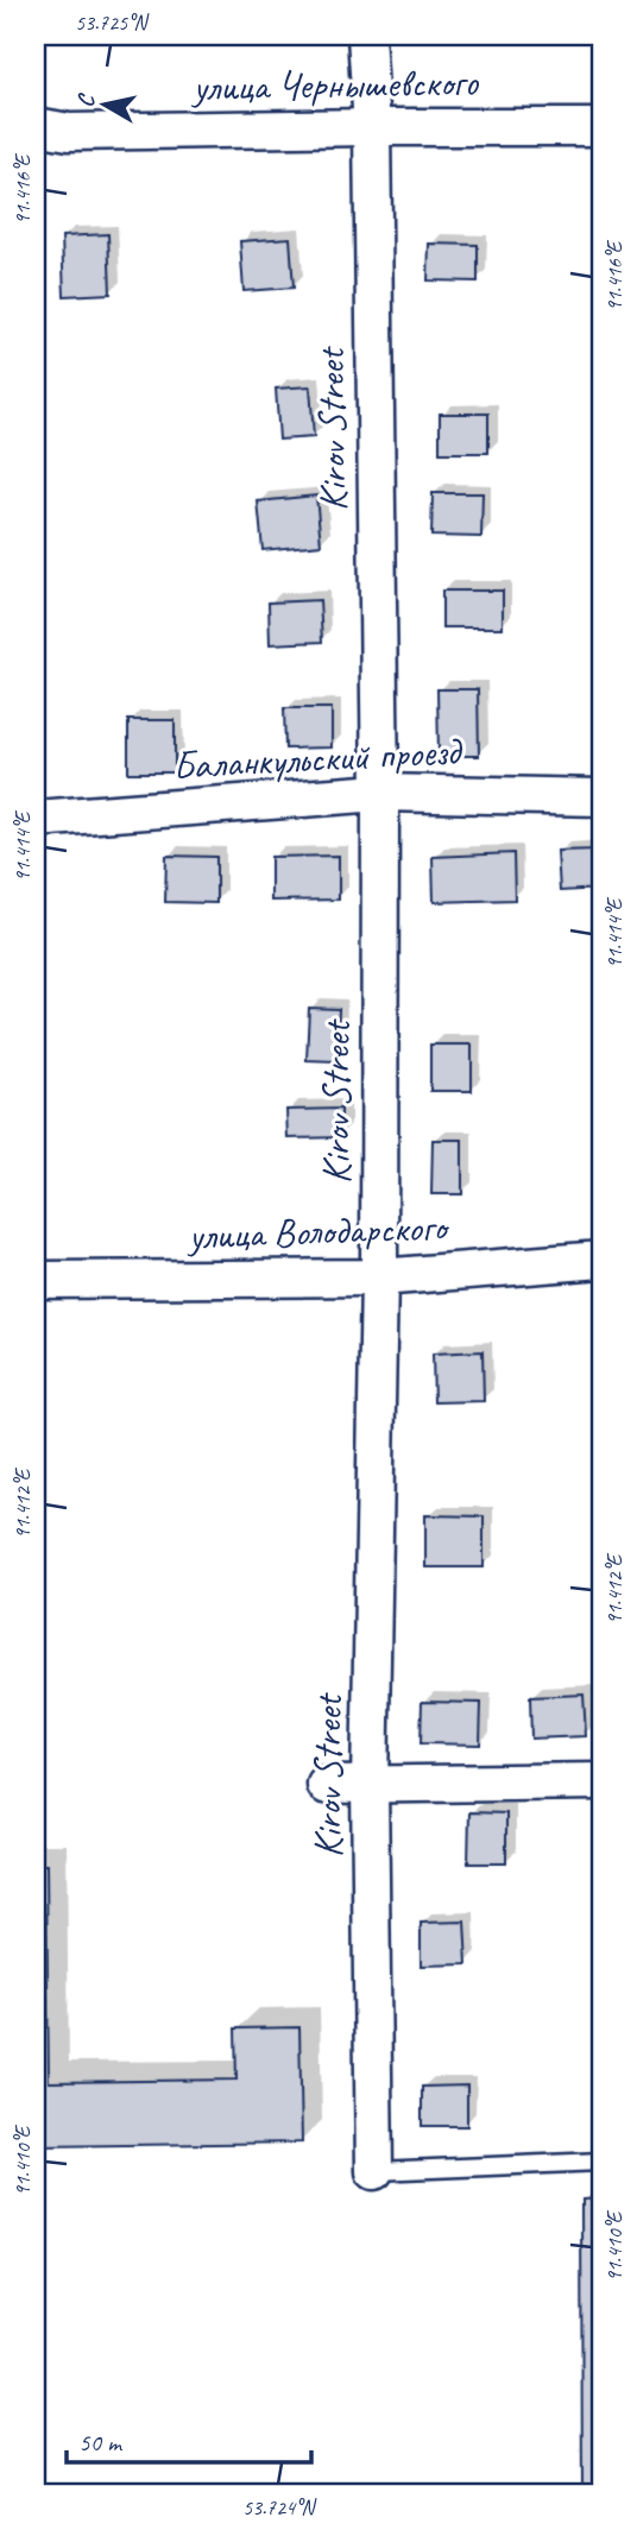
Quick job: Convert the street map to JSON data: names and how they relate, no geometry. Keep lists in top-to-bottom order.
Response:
{
  "streets": {
    "street": [
      "улица Чернышевского",
      "Kirov Street",
      "Баланкульский проезд",
      "улица Володарского"
    ]
  },
  "crossings": [
    ["улица Чернышевского", "Kirov Street"],
    ["Kirov Street", "Баланкульский проезд"],
    ["Kirov Street", "улица Володарского"]
  ],
  "scale_bar": "50 m",
  "north": "left",
  "coordinates": [
    "53.725°N",
    "91.416°E",
    "91.414°E",
    "91.412°E",
    "91.410°E",
    "53.724°N"
  ]
}
